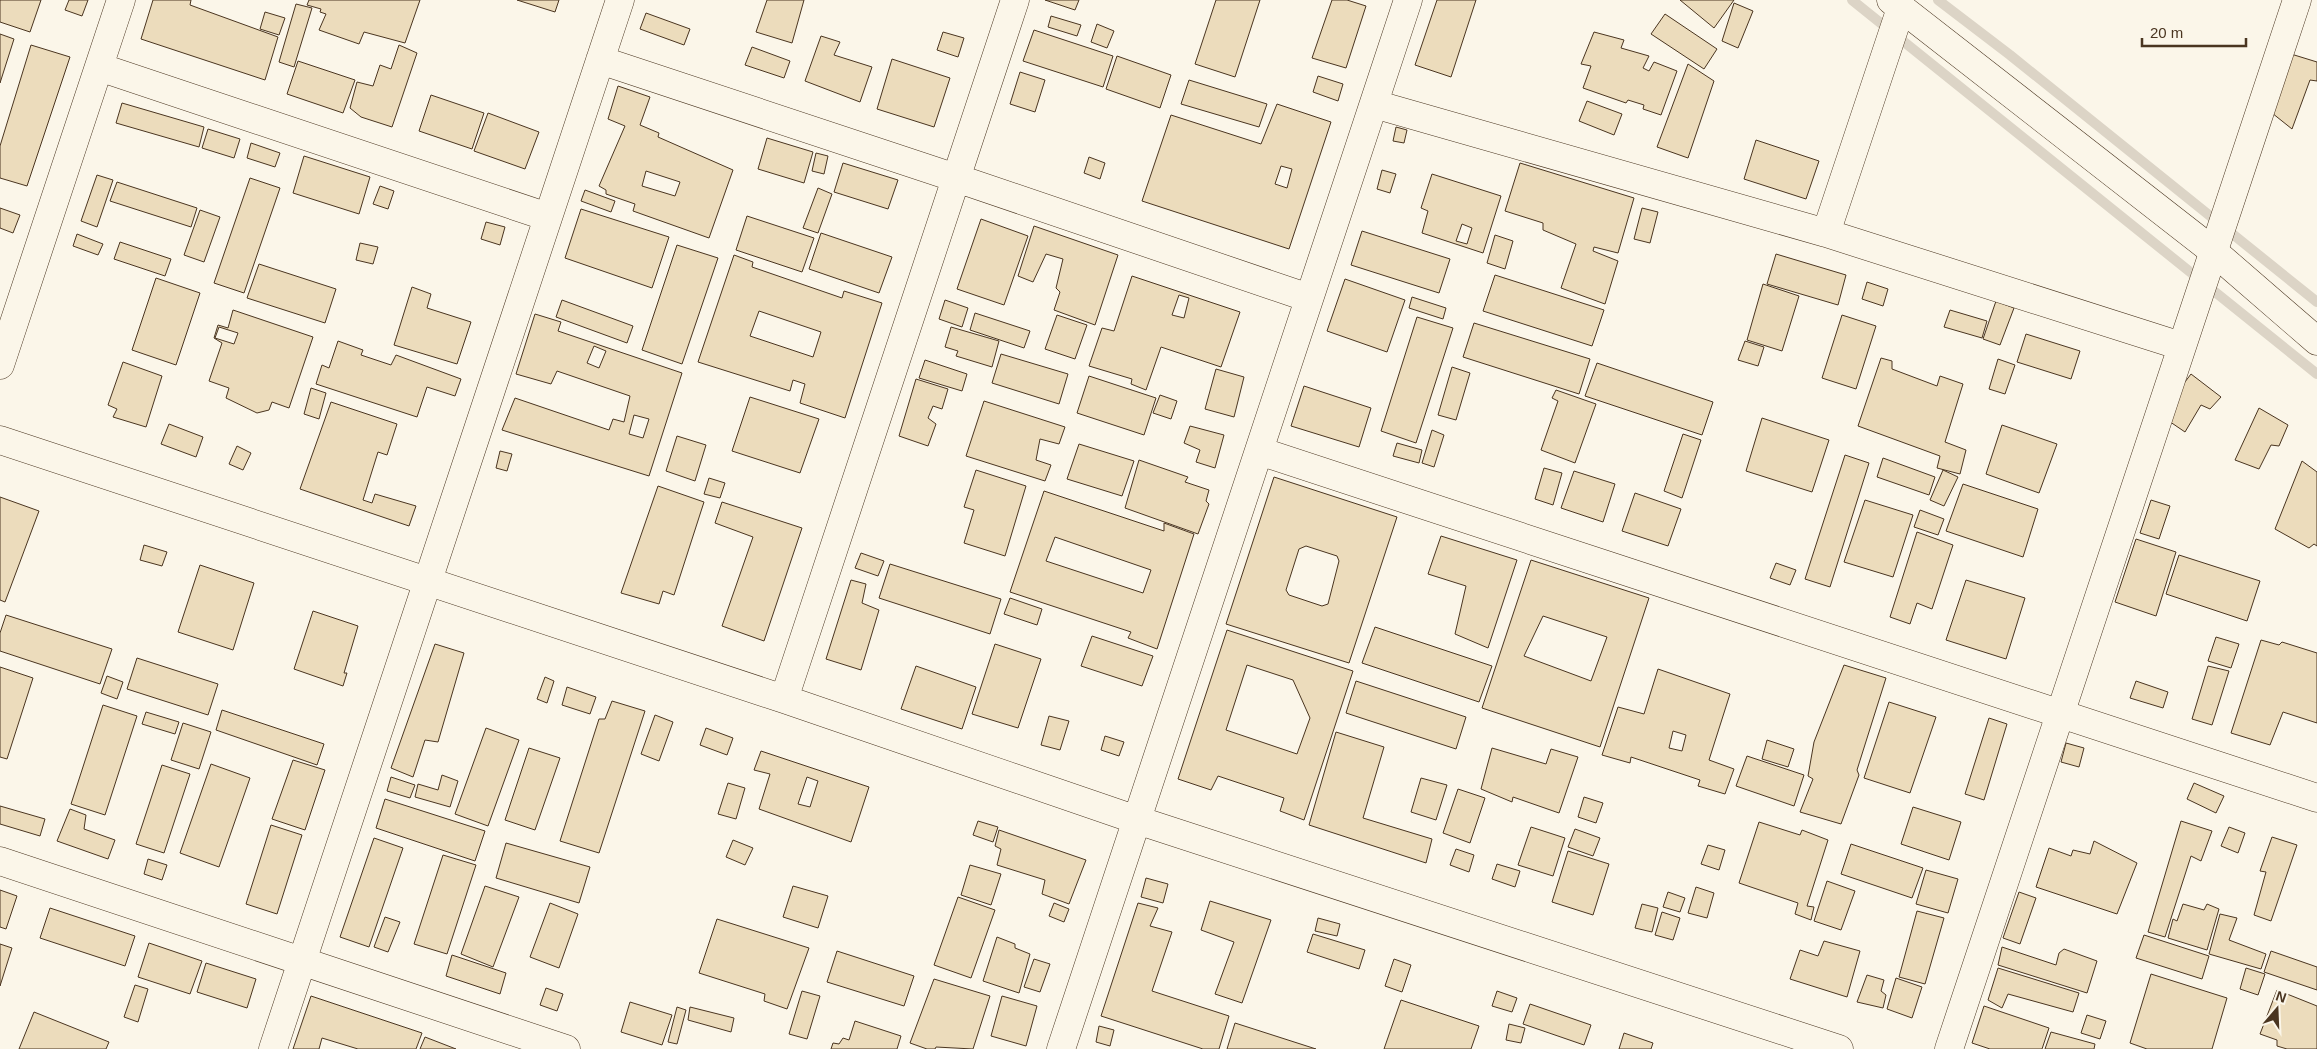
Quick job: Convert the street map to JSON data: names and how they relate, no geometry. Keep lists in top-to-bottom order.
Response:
{
  "scale_bar": "20 m",
  "north": "top"
}
